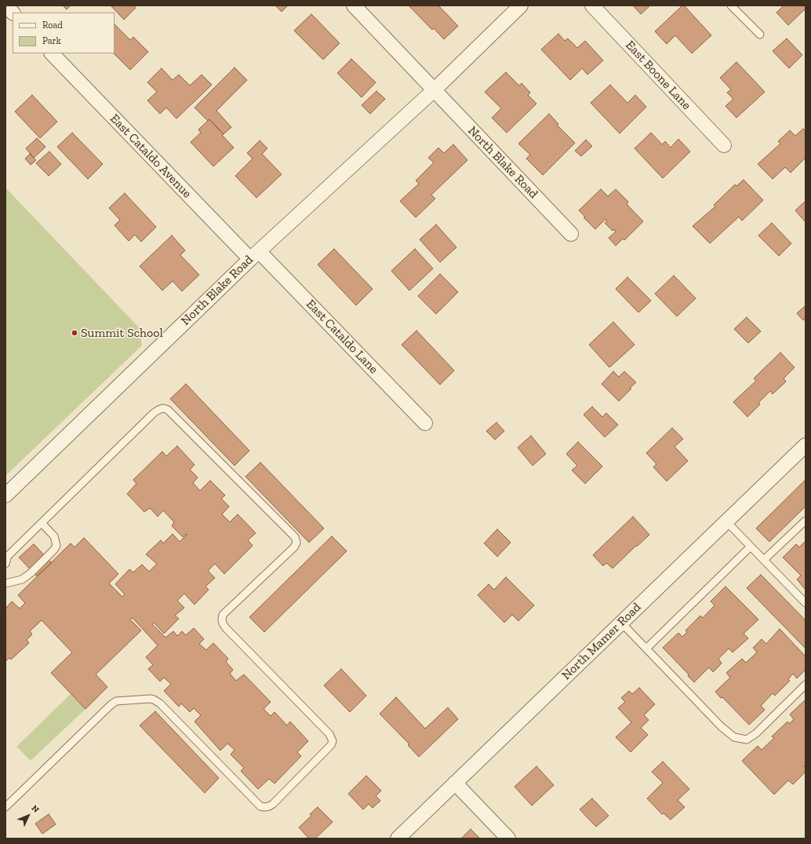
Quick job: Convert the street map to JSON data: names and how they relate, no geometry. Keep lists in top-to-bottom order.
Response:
{
  "streets": {
    "street": [
      "East Boone Lane",
      "East Cataldo Avenue",
      "North Blake Road",
      "East Cataldo Lane",
      "North Mamer Road"
    ]
  },
  "crossings": [
    ["East Cataldo Avenue", "North Blake Road"],
    ["East Cataldo Avenue", "East Cataldo Lane"],
    ["North Blake Road", "East Cataldo Lane"]
  ],
  "places": ["Summit School"],
  "legend": ["Road", "Park"],
  "north": "top right"
}
